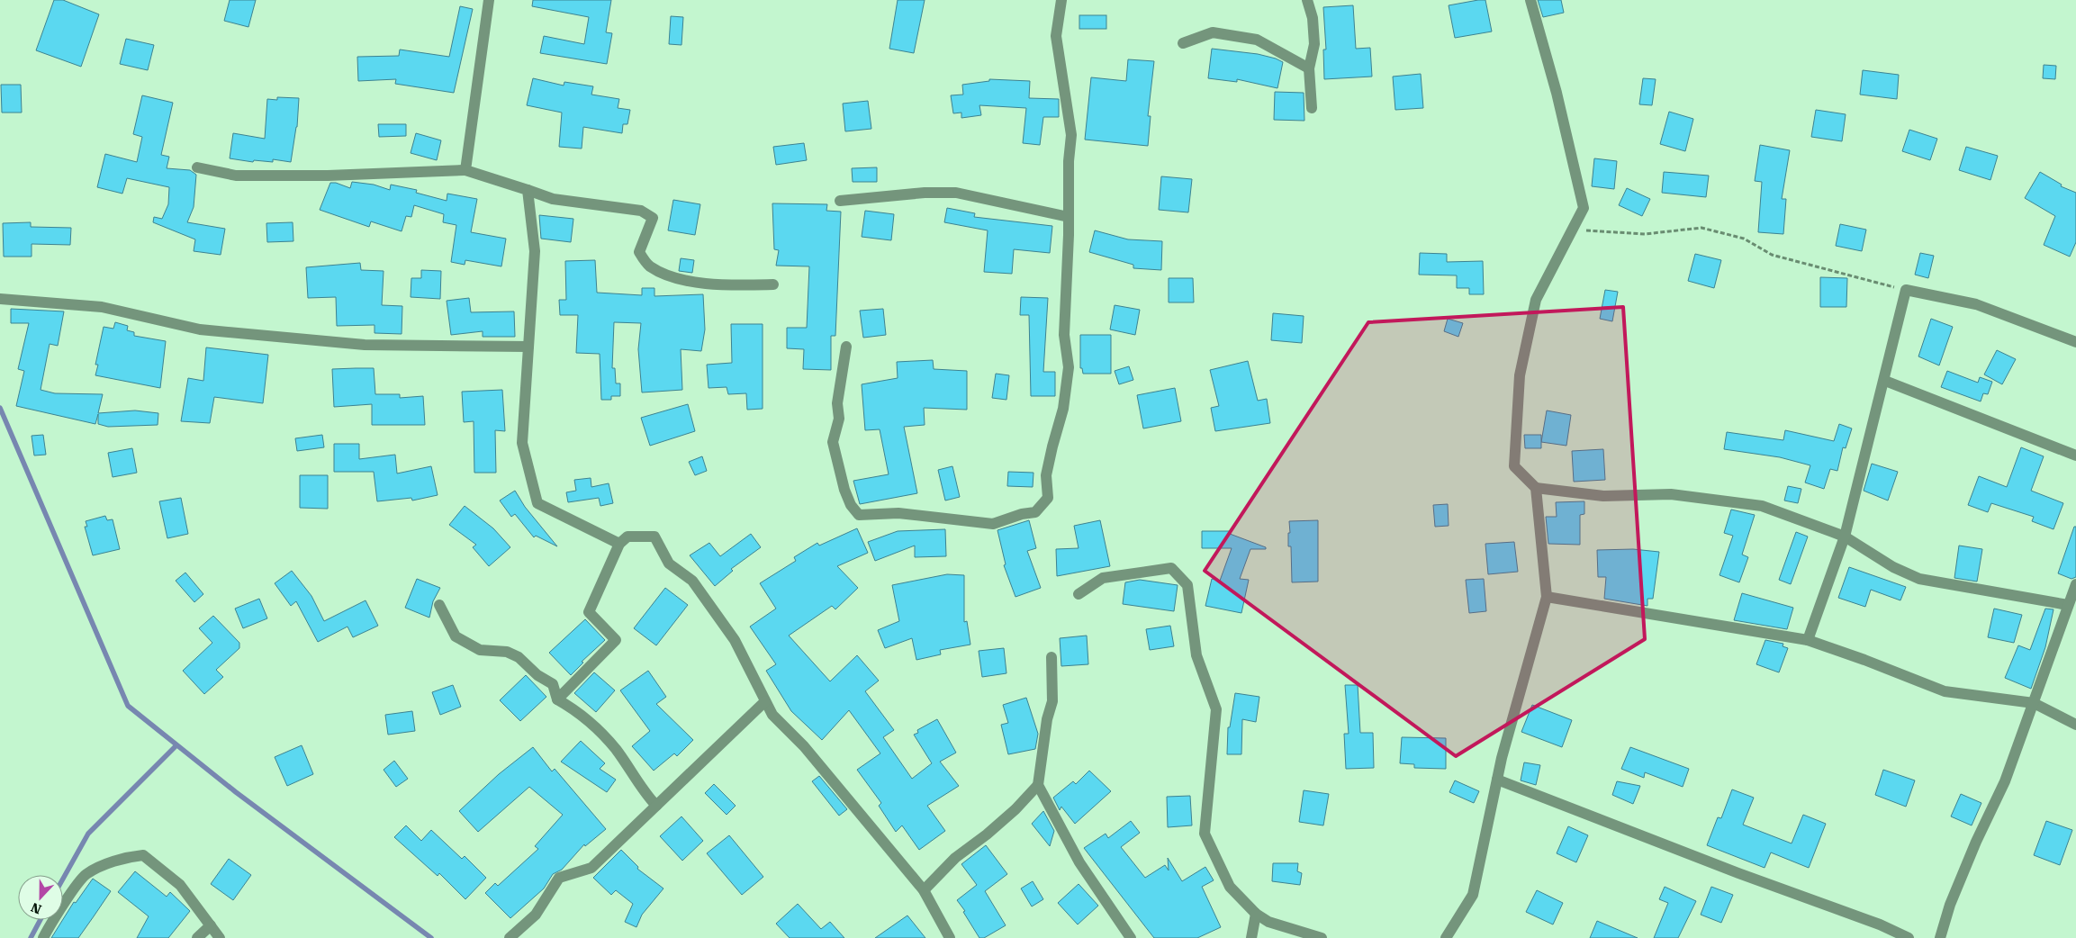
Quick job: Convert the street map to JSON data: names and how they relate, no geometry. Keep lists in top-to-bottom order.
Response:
{
  "north": "bottom"
}
